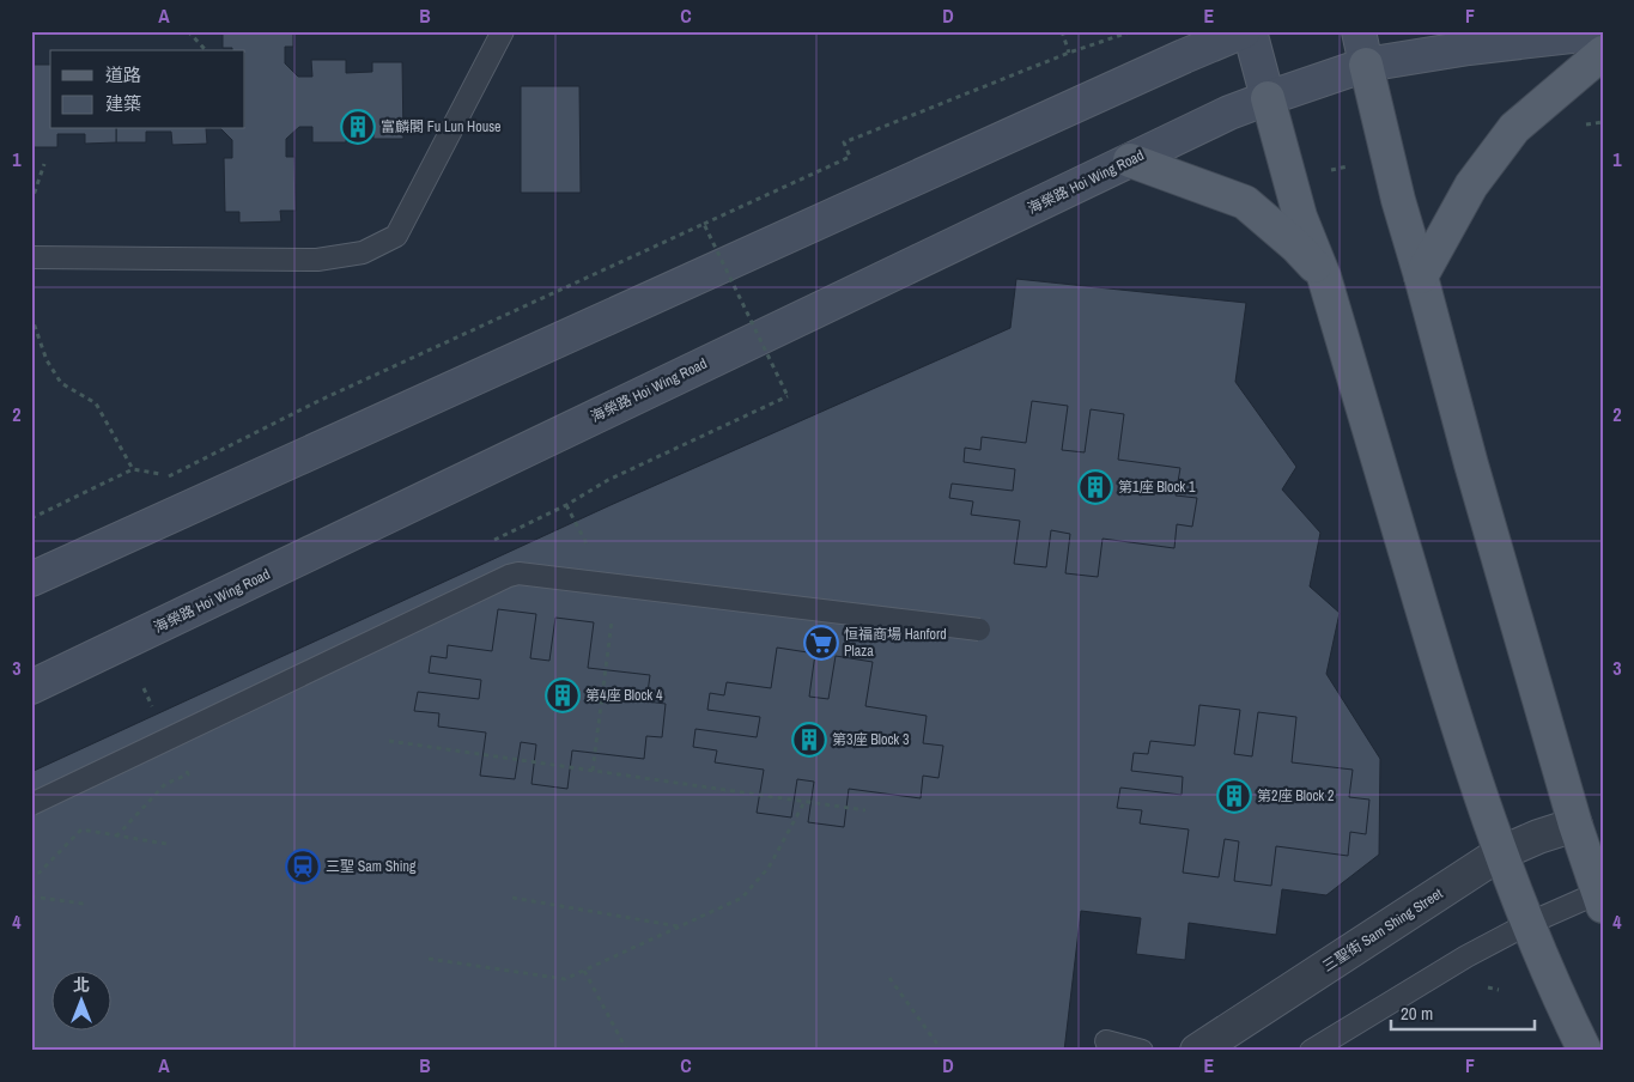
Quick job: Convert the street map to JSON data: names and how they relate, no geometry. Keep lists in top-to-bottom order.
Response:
{
  "streets": {
    "main road": ["海榮路 Hoi Wing Road"],
    "street": ["三聖街 Sam Shing Street"]
  },
  "places": {
    "building": [
      "富麟閣 Fu Lun House",
      "第1座 Block 1",
      "第4座 Block 4",
      "第3座 Block 3",
      "第2座 Block 2"
    ],
    "supermarket": ["恒福商場 Hanford Plaza"],
    "station": ["三聖 Sam Shing"]
  },
  "legend": ["道路", "建築"],
  "scale_bar": "20 m",
  "north": "top",
  "grid": {
    "columns": [
      "A",
      "B",
      "C",
      "D",
      "E",
      "F"
    ],
    "rows": [
      "1",
      "2",
      "3",
      "4"
    ]
  }
}
